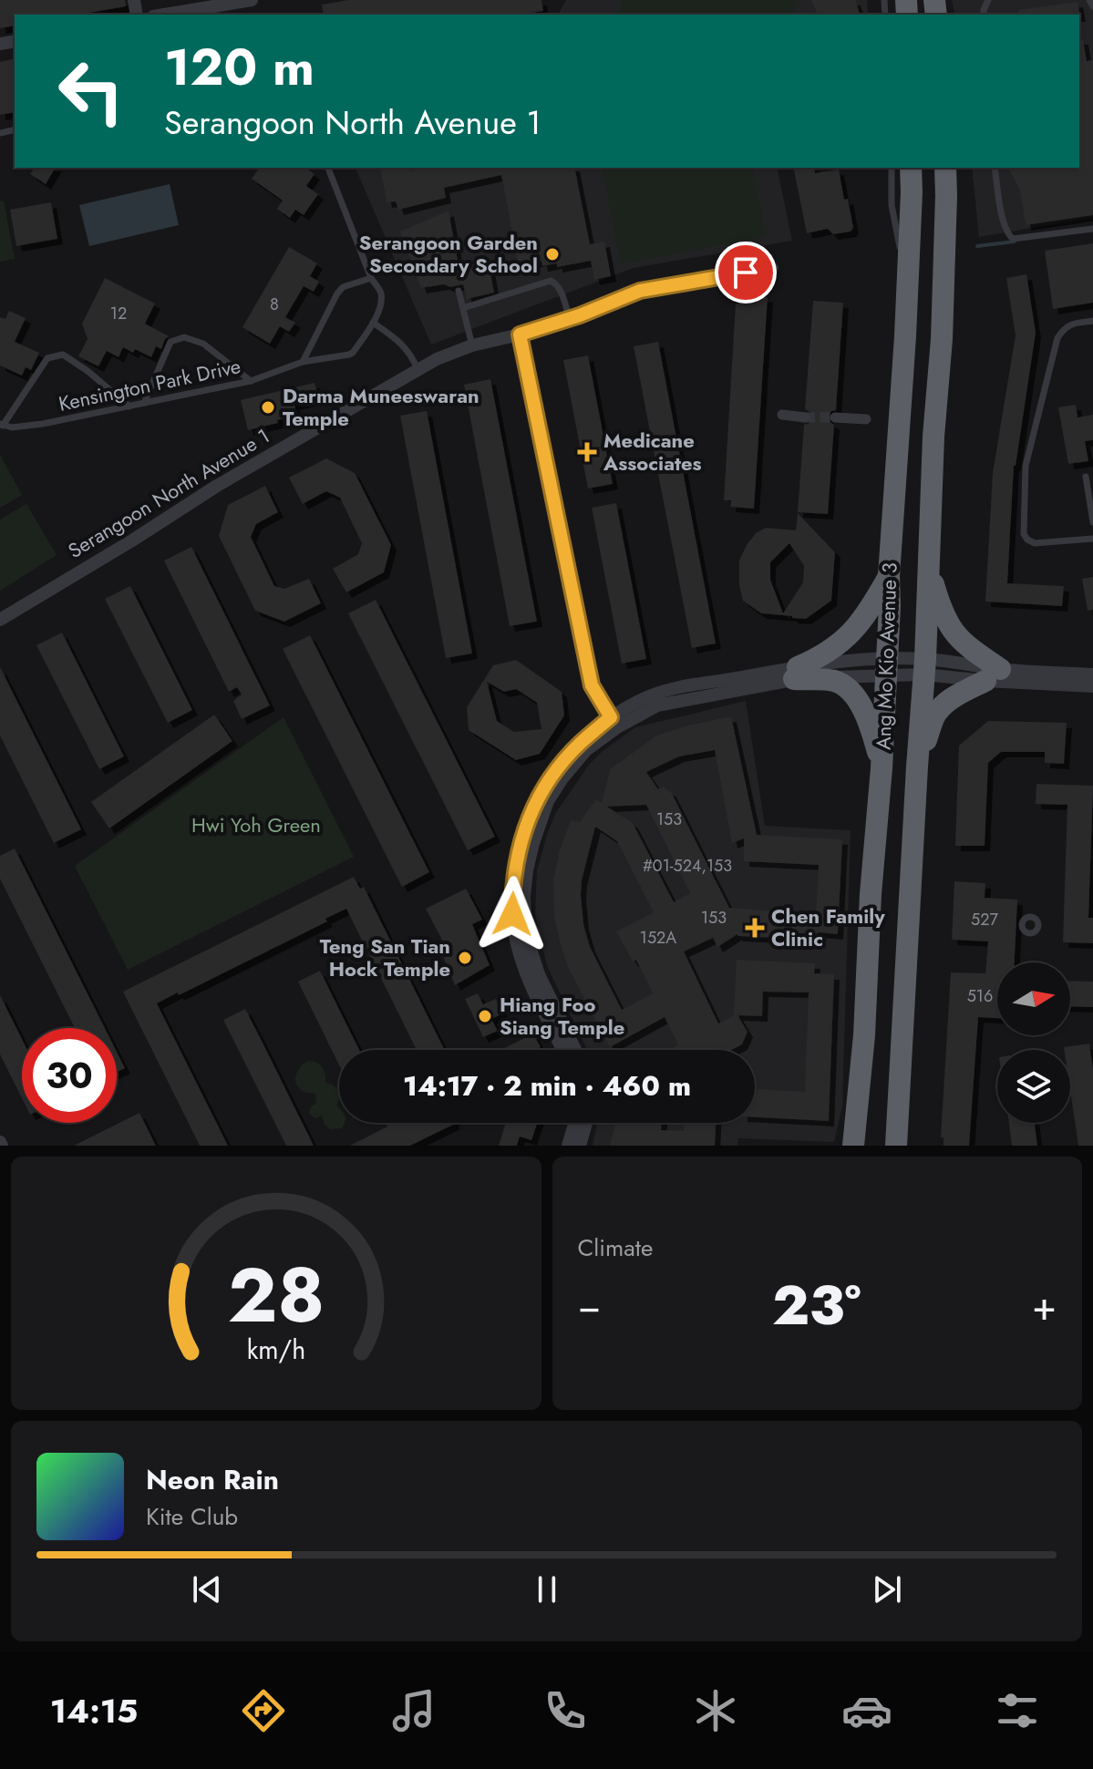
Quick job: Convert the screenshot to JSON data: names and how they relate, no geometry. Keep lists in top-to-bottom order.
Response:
{
  "streets": {
    "highway": ["Ang Mo Kio Avenue 3"],
    "street": ["Serangoon North Avenue 1"],
    "lane": ["Kensington Park Drive"]
  },
  "parks": ["Hwi Yoh Green"],
  "places": {
    "other": [
      "Serangoon Garden Secondary School",
      "Darma Muneeswaran Temple",
      "Teng San Tian Hock Temple",
      "Hiang Foo Siang Temple"
    ],
    "health": ["Medicane Associates", "Chen Family Clinic"]
  },
  "house_numbers": [
    "8",
    "12",
    "153",
    "#01-524,153",
    "153",
    "527",
    "152A",
    "516"
  ],
  "north": "right",
  "page": {
    "turn": ["120 m", "Serangoon North Avenue 1"],
    "limit": "30",
    "trip": "14:17 · 2 min · 460 m",
    "tile": "Climate",
    "heat": ["−", "23°", "+"],
    "song": ["Neon Rain", "Kite Club"],
    "tabs": "14:15",
    "gauge": ["28", "km/h"]
  }
}
